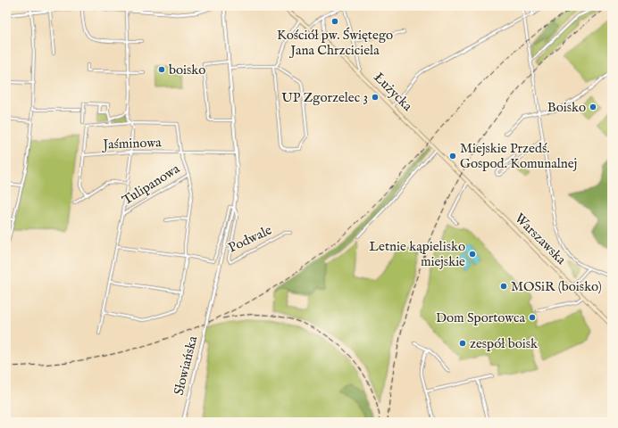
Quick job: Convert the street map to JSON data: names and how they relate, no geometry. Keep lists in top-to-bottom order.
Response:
{
  "streets": {
    "main road": ["Łużycka", "Warszawska"],
    "street": [
      "Jaśminowa",
      "Tulipanowa",
      "Podwale",
      "Słowiańska"
    ]
  },
  "crossings": [
    ["Łużycka", "Warszawska"],
    ["Jaśminowa", "Tulipanowa"],
    ["Jaśminowa", "Słowiańska"],
    ["Podwale", "Słowiańska"]
  ],
  "places": [
    "Kościół pw. Świętego Jana Chrzciciela",
    "boisko",
    "UP Zgorzelec 3",
    "Boisko",
    "Miejskie Przedś. Gospod. Komunalnej",
    "Letnie kąpielisko miejskie",
    "MOSiR (boisko)",
    "Dom Sportowca",
    "zespół boisk"
  ]
}
